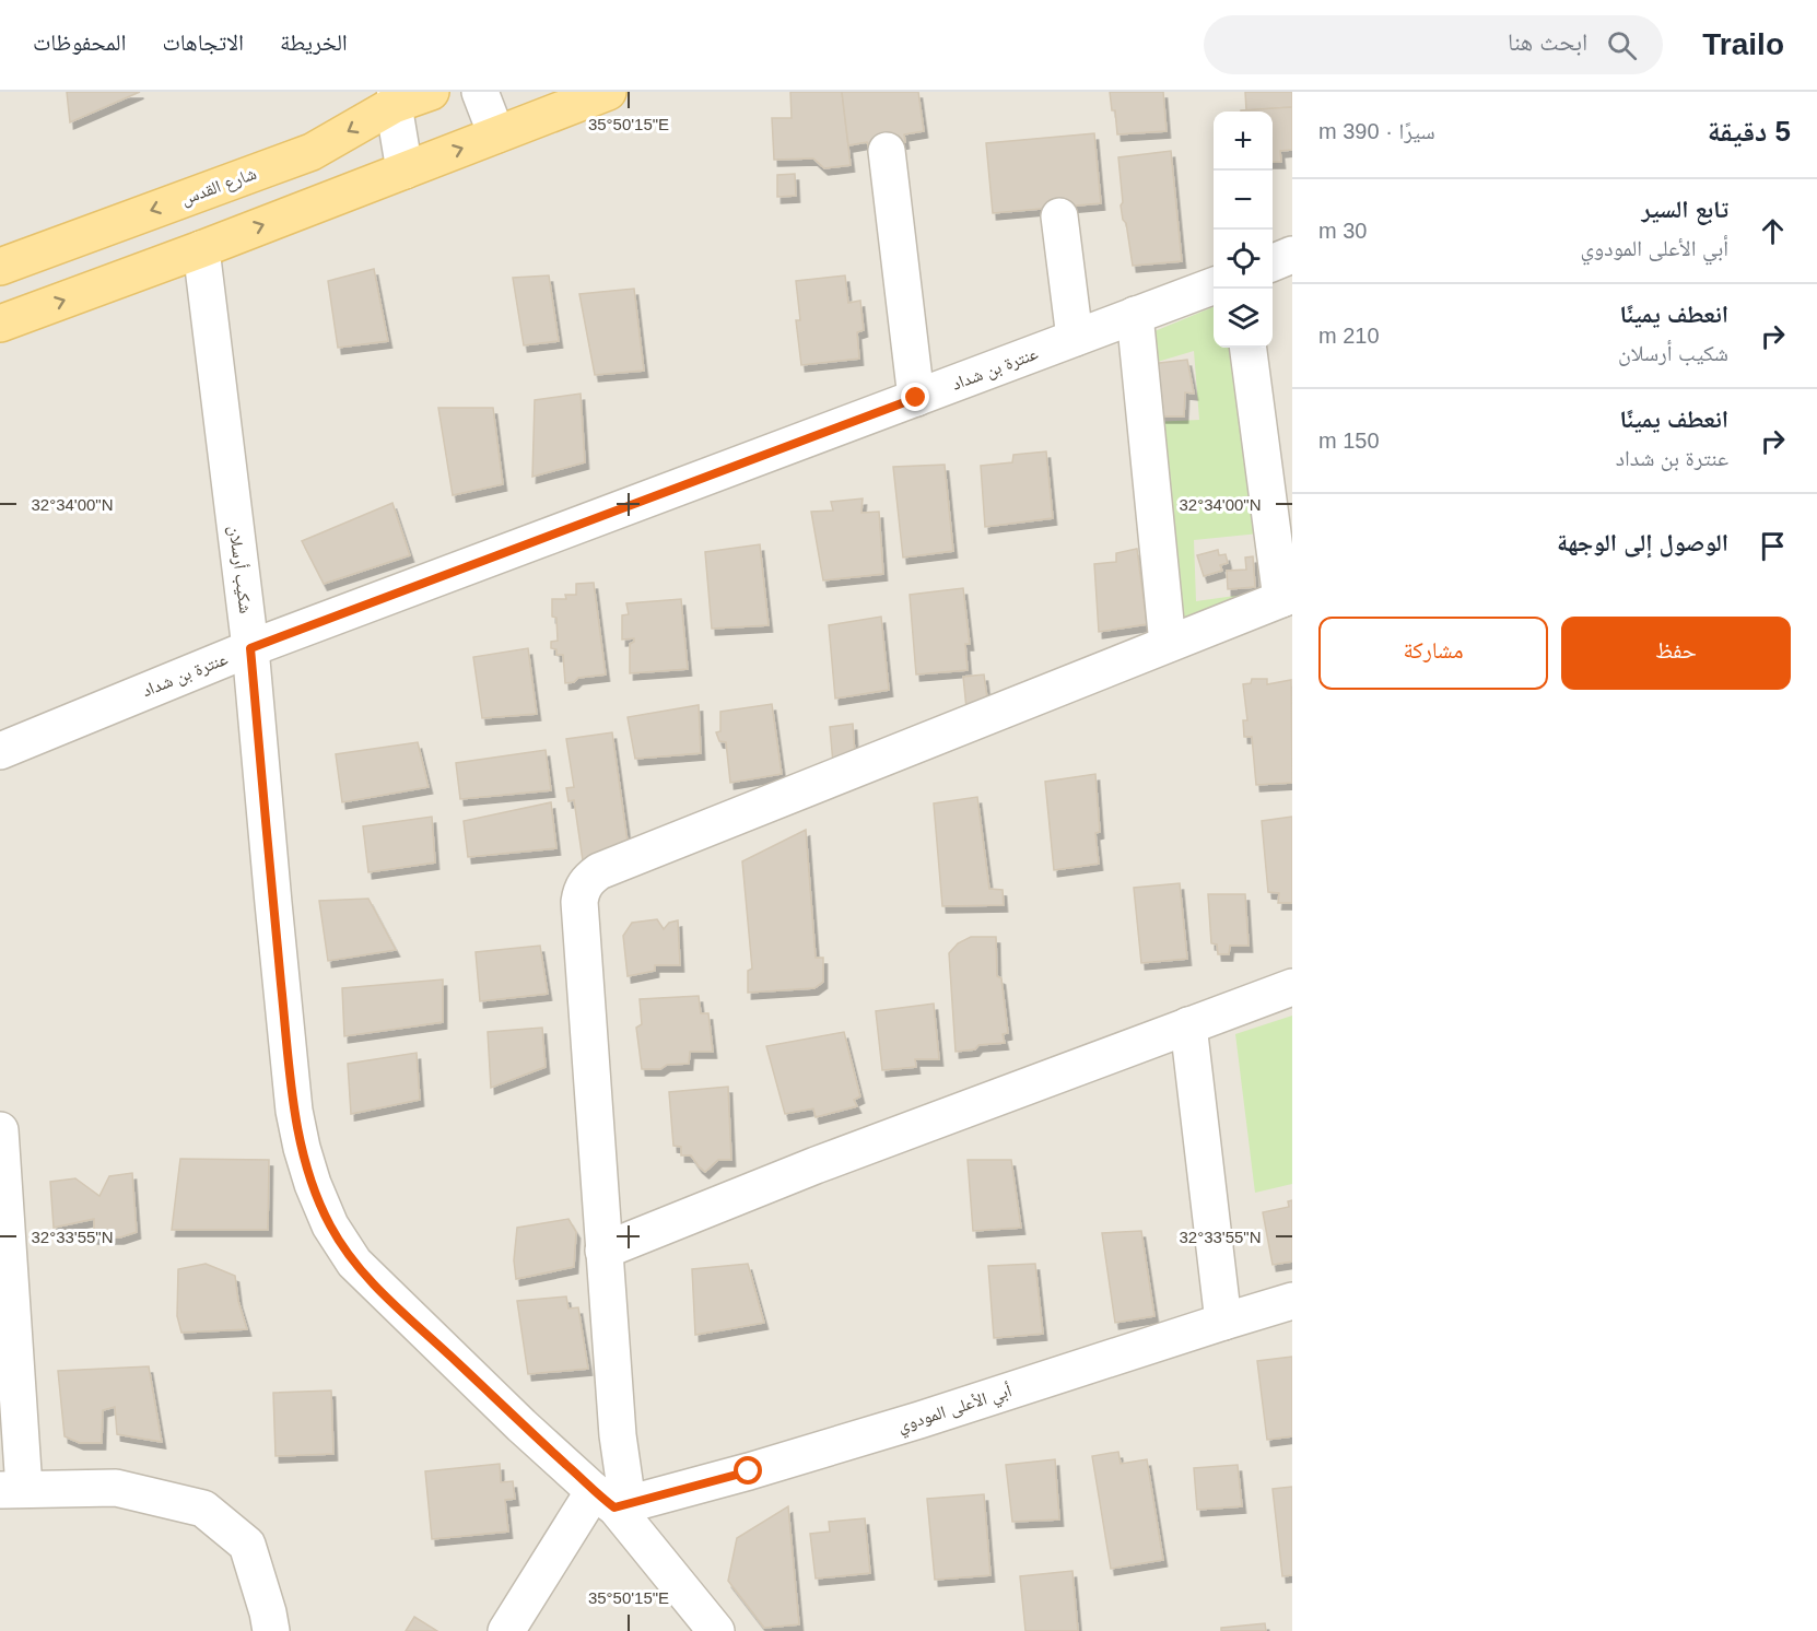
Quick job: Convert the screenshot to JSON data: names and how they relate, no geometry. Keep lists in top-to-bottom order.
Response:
{
  "streets": {
    "main road": ["شارع القدس"],
    "street": ["عنترة بن شداد", "شكيب أرسلان", "أبي الأعلى المودوي"]
  },
  "crossings": [
    ["عنترة بن شداد", "شكيب أرسلان"],
    ["شكيب أرسلان", "أبي الأعلى المودوي"]
  ],
  "page": {
    "header": "Trailo",
    "search": "ابحث هنا",
    "nav": ["الخريطة", "الاتجاهات", "المحفوظات"],
    "heading": ["5 دقيقة", "سيرًا · 390 m"],
    "map_buttons": ["+", "−"],
    "list": [
      ["تابع السير", "أبي الأعلى المودوي", "30 m"],
      ["انعطف يمينًا", "شكيب أرسلان", "210 m"],
      ["انعطف يمينًا", "عنترة بن شداد", "150 m"],
      "الوصول إلى الوجهة"
    ],
    "buttons": ["حفظ", "مشاركة"]
  },
  "coordinates": ["35°50'15\"E", "32°34'00\"N", "32°33'55\"N"]
}
